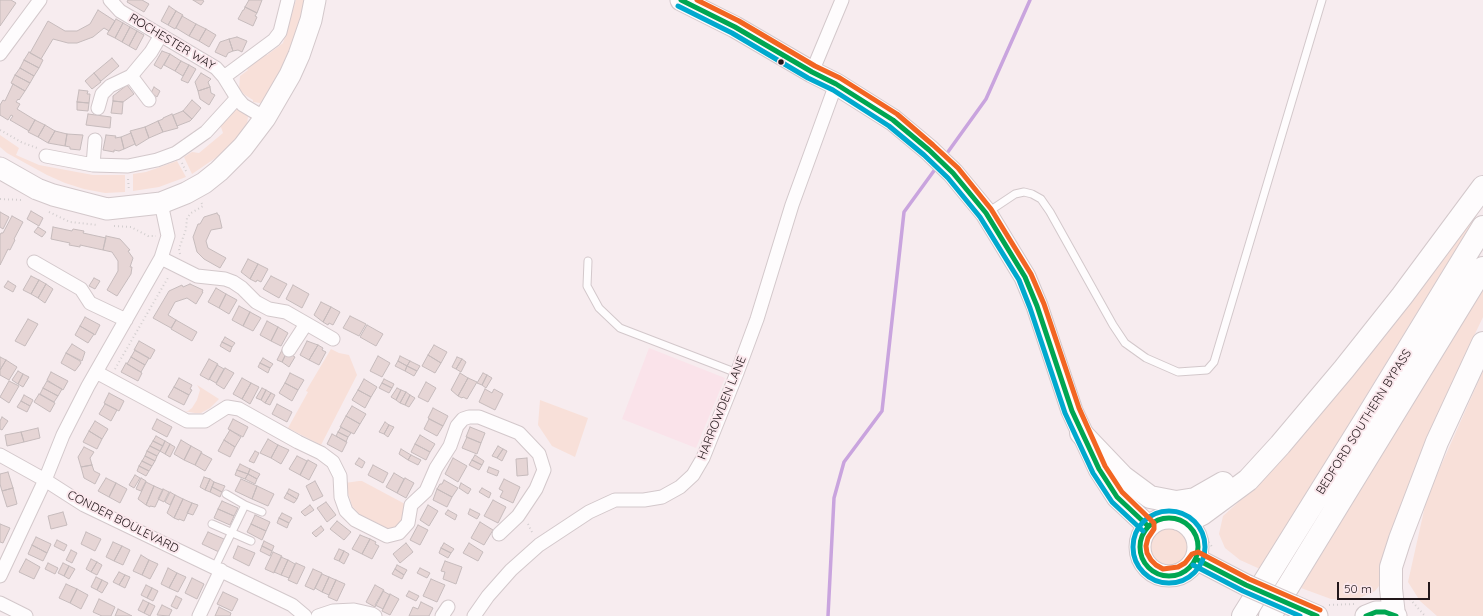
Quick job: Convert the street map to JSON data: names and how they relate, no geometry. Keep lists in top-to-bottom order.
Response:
{
  "streets": {
    "highway": ["BEDFORD SOUTHERN BYPASS"],
    "street": ["ROCHESTER WAY", "HARROWDEN LANE", "CONDER BOULEVARD"]
  },
  "scale_bar": "50 m"
}
